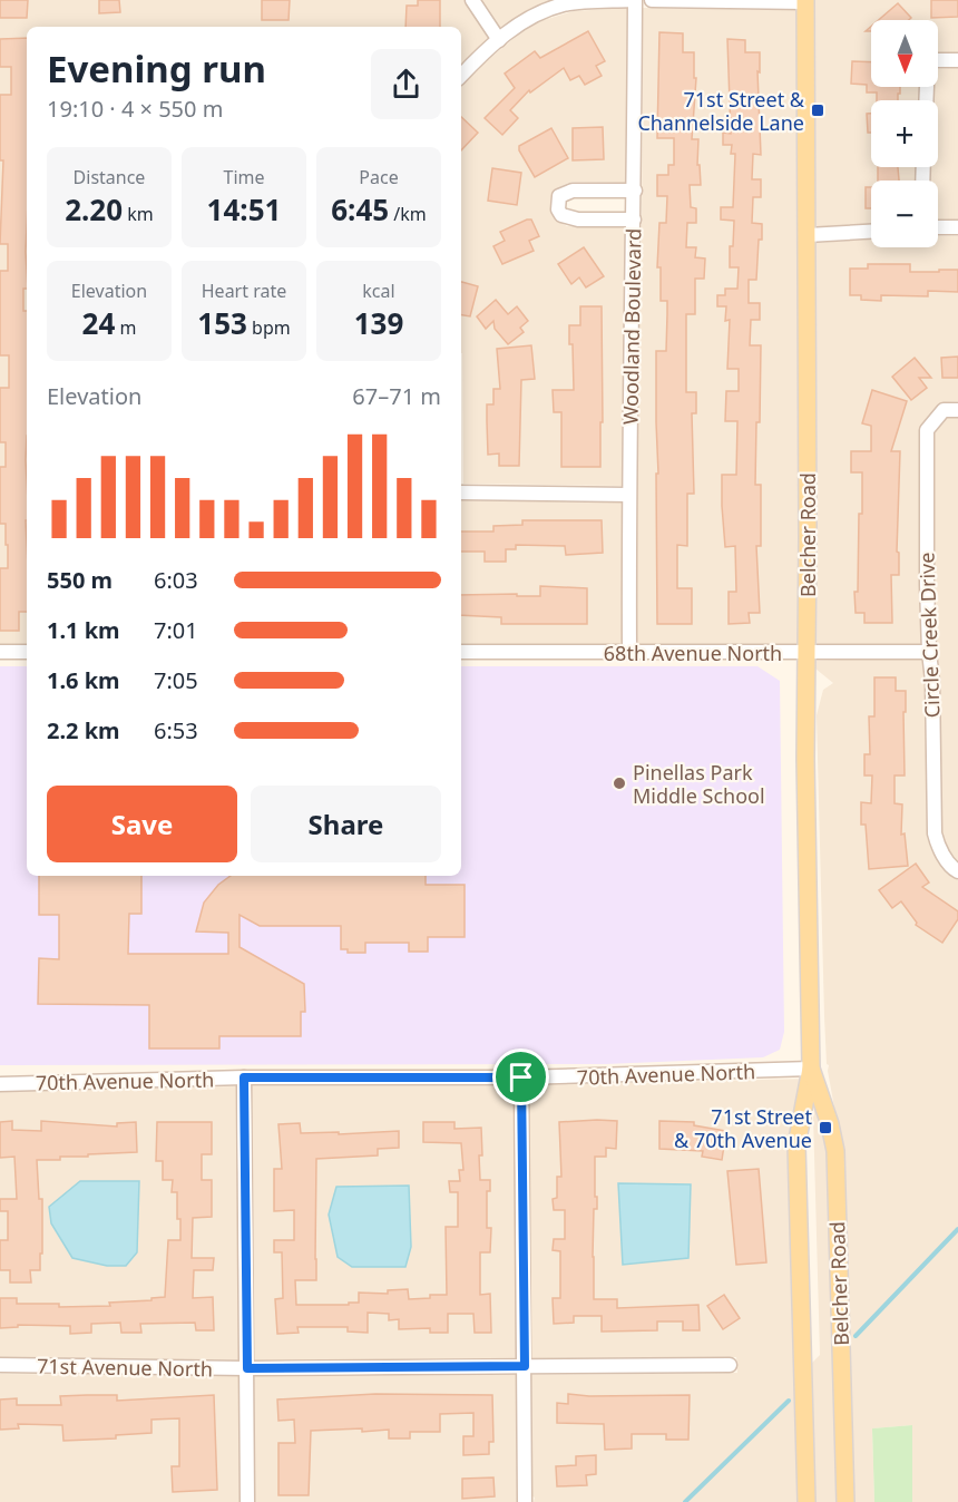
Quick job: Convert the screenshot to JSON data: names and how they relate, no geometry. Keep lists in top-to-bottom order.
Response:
{
  "streets": {
    "main road": ["Belcher Road"],
    "street": [
      "Woodland Boulevard",
      "Circle Creek Drive",
      "68th Avenue North",
      "70th Avenue North",
      "71st Avenue North"
    ]
  },
  "crossings": [
    ["Woodland Boulevard", "68th Avenue North"],
    ["Belcher Road", "68th Avenue North"],
    ["Belcher Road", "70th Avenue North"],
    ["Circle Creek Drive", "68th Avenue North"]
  ],
  "places": {
    "transit": ["71st Street & Channelside Lane", "71st Street & 70th Avenue"],
    "other": ["Pinellas Park Middle School"]
  },
  "north": "bottom",
  "page": {
    "map_buttons": ["+", "−"],
    "heading": ["Evening run", "19:10 · 4 × 550 m"],
    "stats": [
      ["Distance", "2.20 km"],
      ["Time", "14:51"],
      ["Pace", "6:45 /km"],
      ["Elevation", "24 m"],
      ["Heart rate", "153 bpm"],
      ["kcal", "139"]
    ],
    "chart": ["Elevation", "67–71 m"],
    "list": [
      {
        "name": "550 m",
        "note": "6:03"
      },
      {
        "name": "1.1 km",
        "note": "7:01"
      },
      {
        "name": "1.6 km",
        "note": "7:05"
      },
      {
        "name": "2.2 km",
        "note": "6:53"
      }
    ],
    "buttons": ["Save", "Share"]
  }
}
